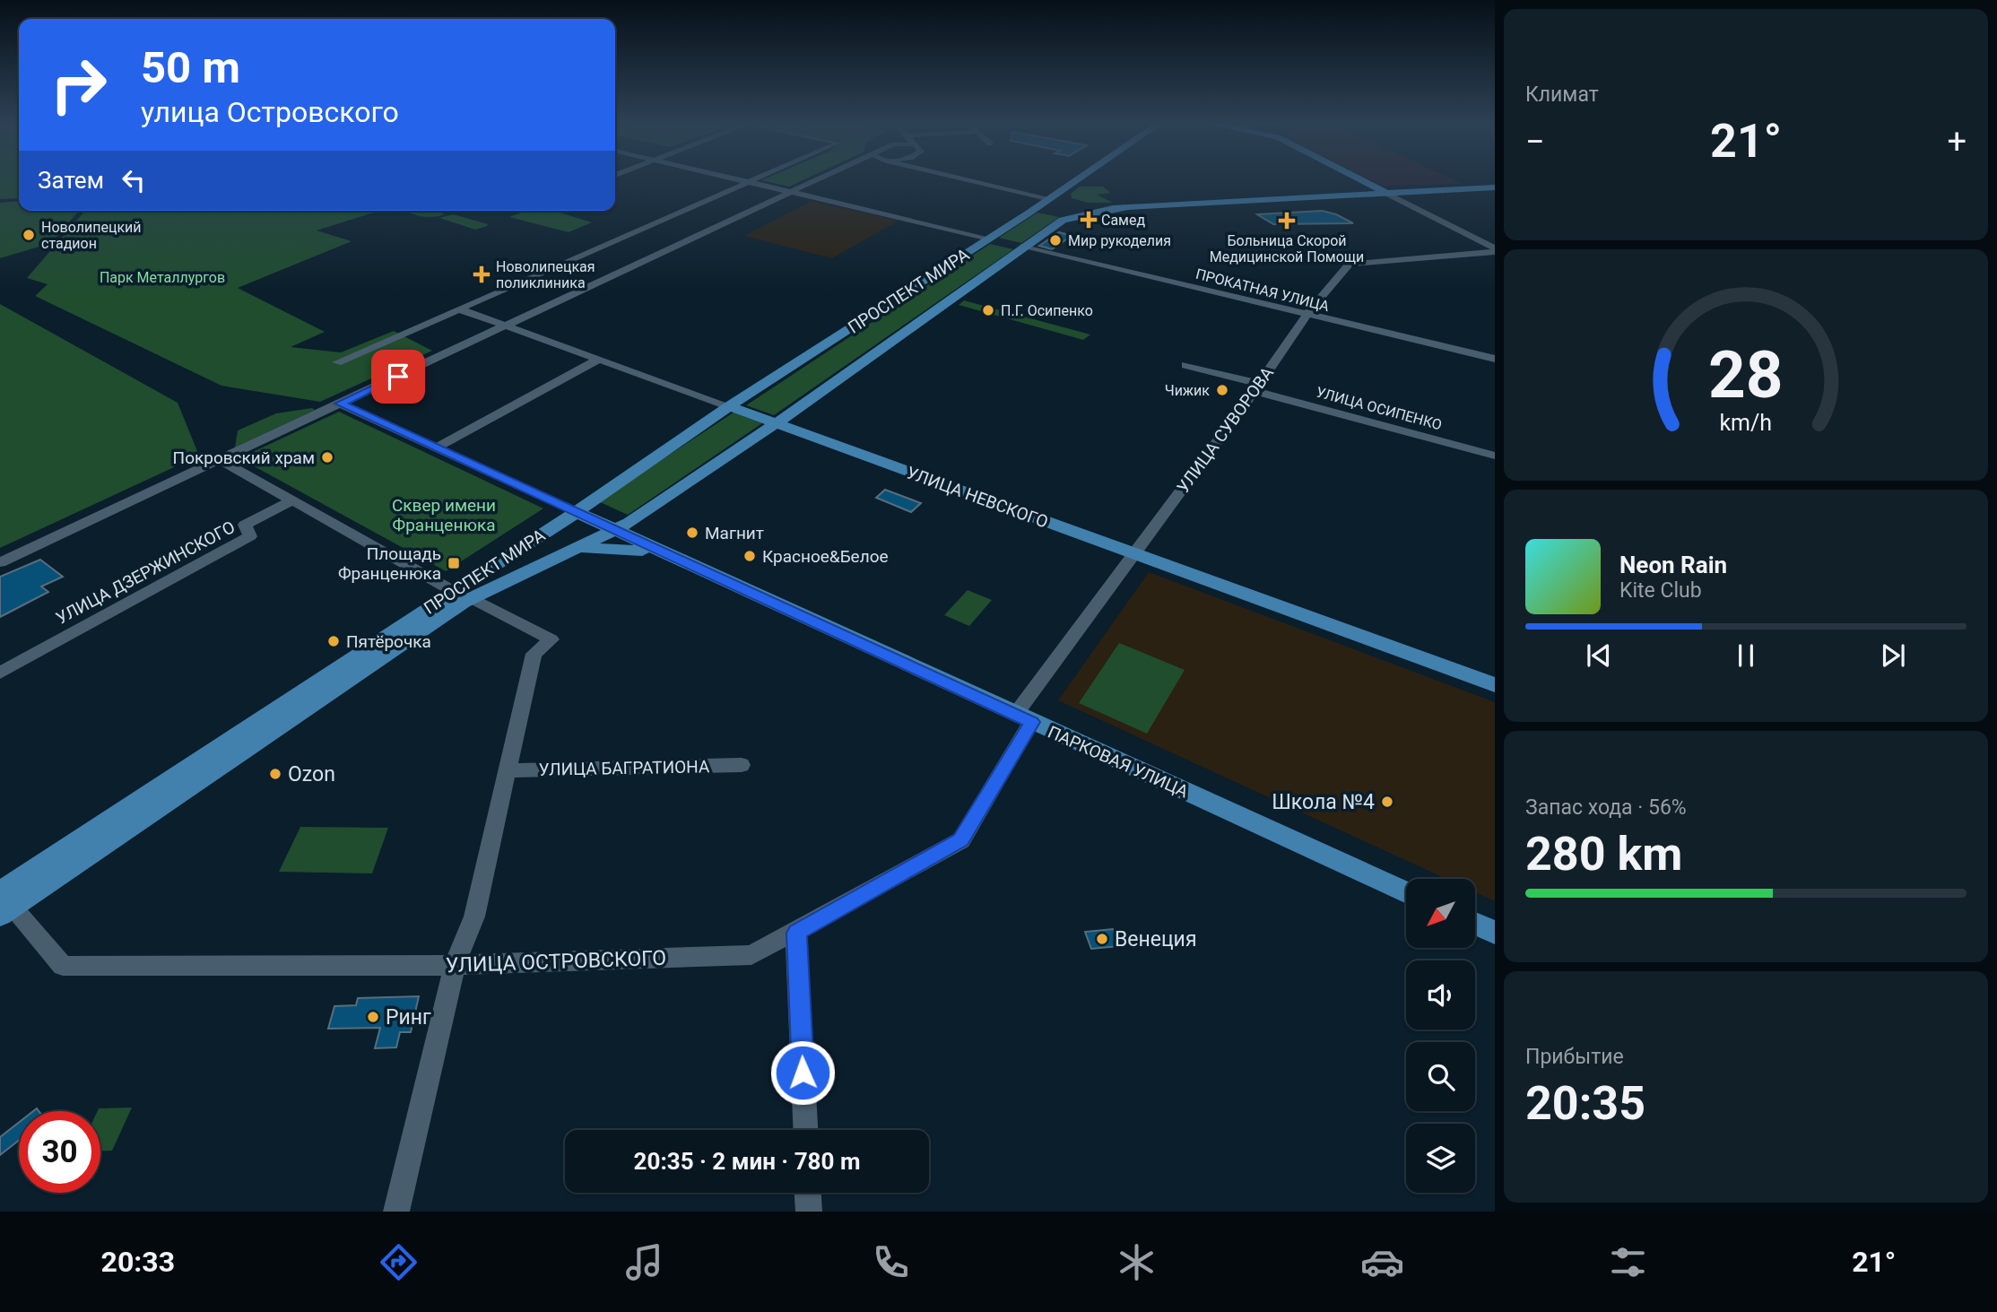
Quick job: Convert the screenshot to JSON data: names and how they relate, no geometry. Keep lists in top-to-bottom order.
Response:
{
  "streets": {
    "main road": ["ПРОСПЕКТ МИРА", "УЛИЦА НЕВСКОГО", "ПАРКОВАЯ УЛИЦА"],
    "street": [
      "ПРОКАТНАЯ УЛИЦА",
      "УЛИЦА ОСИПЕНКО",
      "УЛИЦА СУВОРОВА",
      "УЛИЦА ДЗЕРЖИНСКОГО",
      "УЛИЦА БАГРАТИОНА",
      "УЛИЦА ОСТРОВСКОГО"
    ]
  },
  "crossings": [
    ["ПРОКАТНАЯ УЛИЦА", "ПРОСПЕКТ МИРА"],
    ["ПРОКАТНАЯ УЛИЦА", "УЛИЦА СУВОРОВА"],
    ["ПРОСПЕКТ МИРА", "УЛИЦА НЕВСКОГО"],
    ["ПРОСПЕКТ МИРА", "ПАРКОВАЯ УЛИЦА"],
    ["ПРОСПЕКТ МИРА", "УЛИЦА ОСТРОВСКОГО"],
    ["УЛИЦА ОСИПЕНКО", "УЛИЦА СУВОРОВА"],
    ["УЛИЦА СУВОРОВА", "УЛИЦА НЕВСКОГО"],
    ["УЛИЦА СУВОРОВА", "ПАРКОВАЯ УЛИЦА"],
    ["УЛИЦА СУВОРОВА", "УЛИЦА ОСТРОВСКОГО"],
    ["ПАРКОВАЯ УЛИЦА", "УЛИЦА ОСТРОВСКОГО"]
  ],
  "parks": ["Парк Металлургов", "Сквер имени Франценюка"],
  "places": {
    "health": ["Самед", "Больница Скорой Медицинской Помощи", "Новолипецкая поликлиника"],
    "other": [
      "Новолипецкий стадион",
      "Мир рукоделия",
      "П.Г. Осипенко",
      "Чижик",
      "Покровский храм",
      "Магнит",
      "Красное&Белое",
      "Пятёрочка",
      "Ozon",
      "Школа №4",
      "Венеция",
      "Ринг"
    ],
    "transit": ["Площадь Франценюка"]
  },
  "north": "bottom left",
  "page": {
    "tile": [
      "Климат",
      ["Запас хода · 56%", "280 km"],
      ["Прибытие", "20:35"]
    ],
    "turn": ["50 m", "улица Островского"],
    "heat": ["−", "21°", "+"],
    "then": "Затем",
    "song": ["Neon Rain", "Kite Club"],
    "limit": "30",
    "trip": "20:35 · 2 мин · 780 m",
    "tabs": ["20:33", "21°"],
    "gauge": ["28", "km/h"]
  }
}
